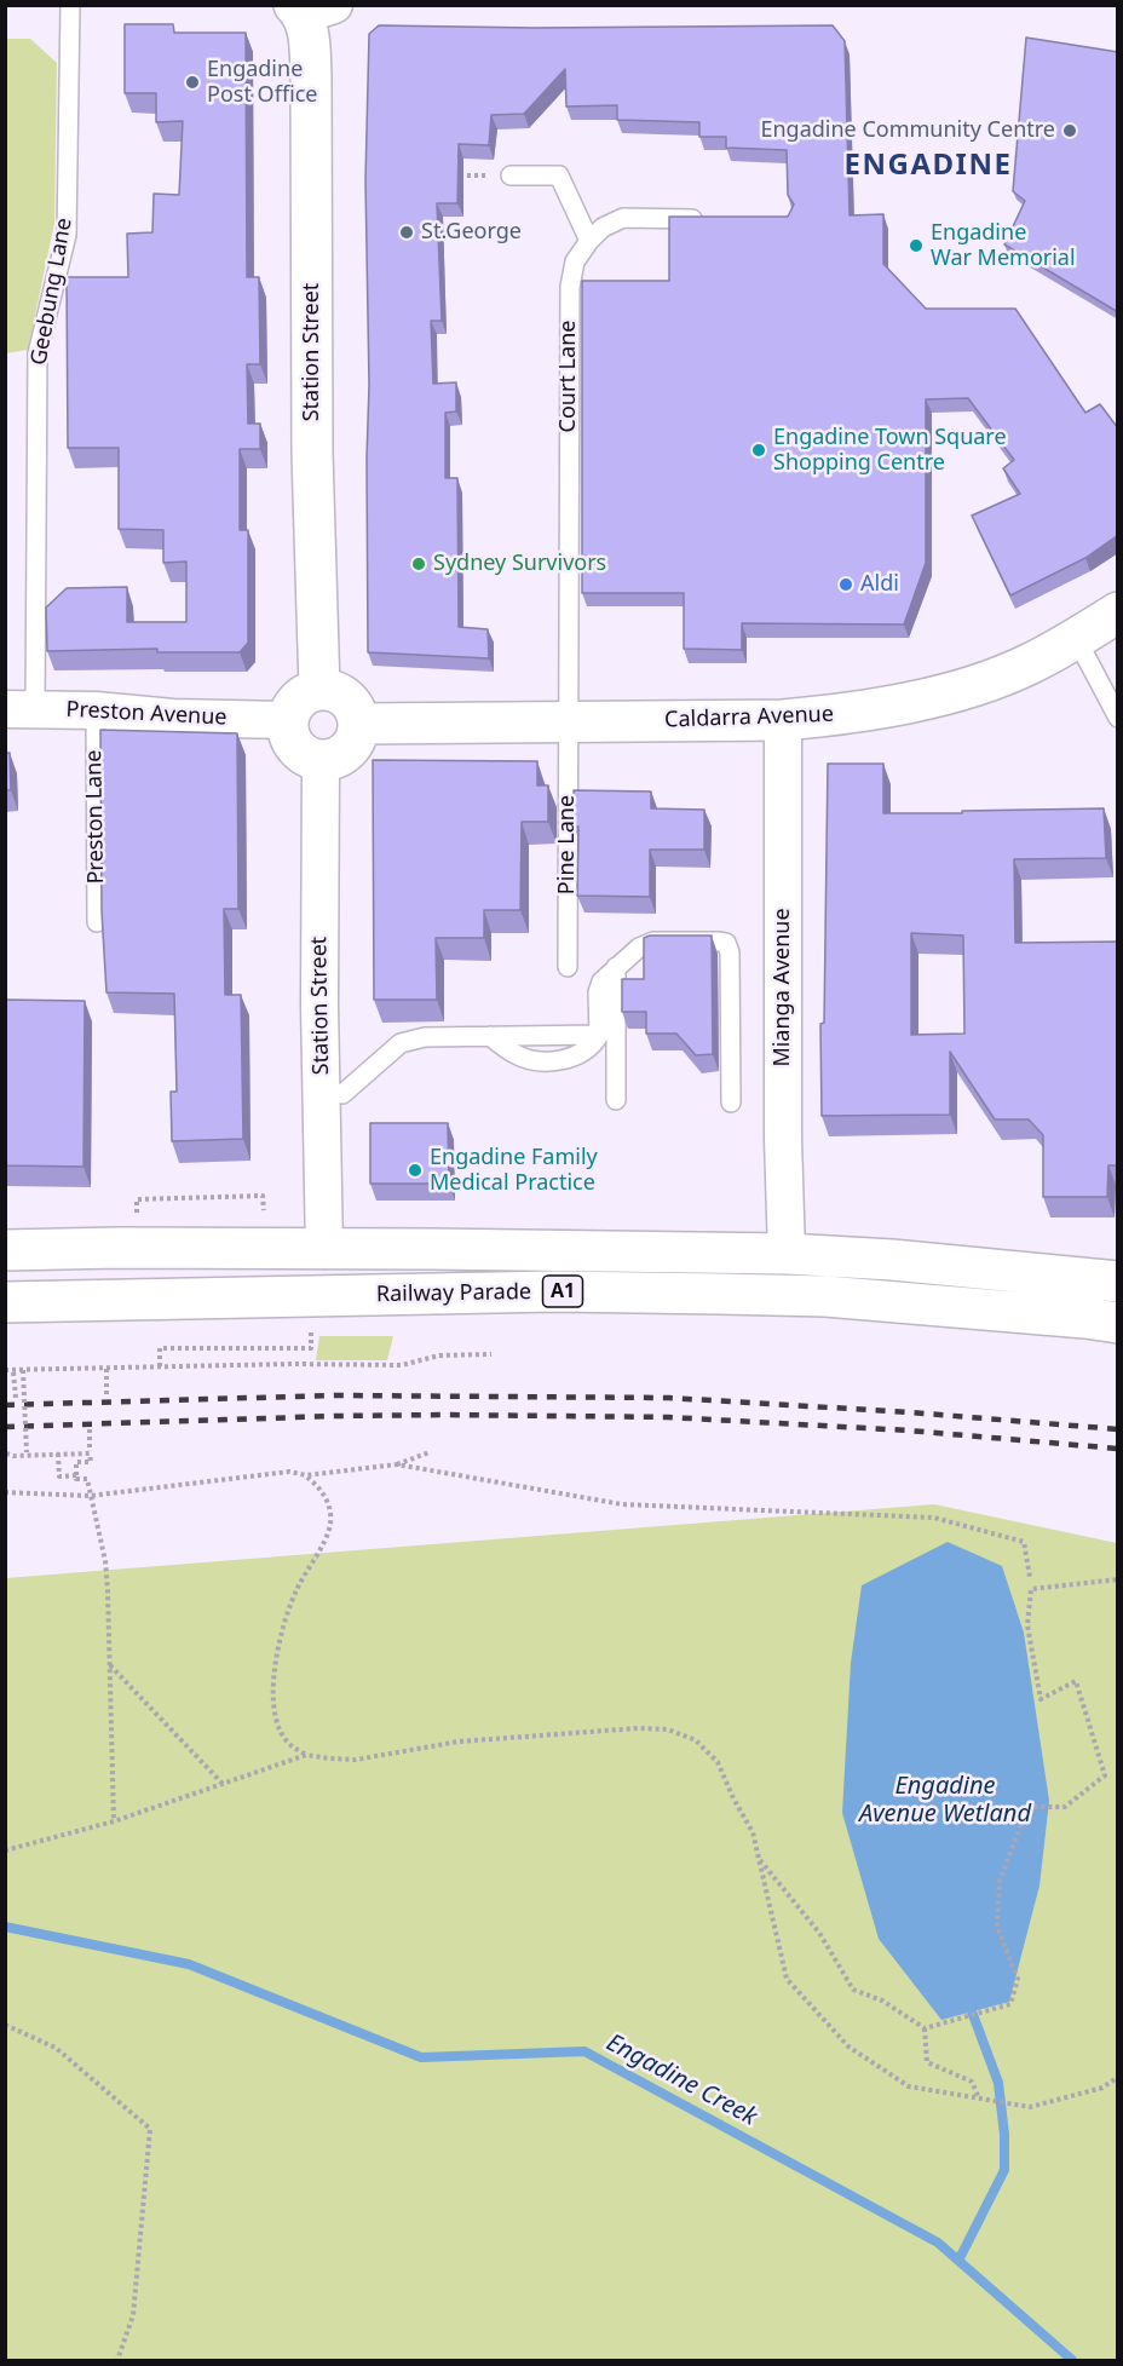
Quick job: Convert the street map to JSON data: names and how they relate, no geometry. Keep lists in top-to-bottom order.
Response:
{
  "streets": {
    "main road": [
      "Station Street",
      "Caldarra Avenue",
      "A1",
      "Railway Parade"
    ],
    "street": ["Preston Avenue", "Mianga Avenue"],
    "lane": [
      "Geebung Lane",
      "Court Lane",
      "Preston Lane",
      "Pine Lane"
    ]
  },
  "crossings": [
    ["Geebung Lane", "Preston Avenue"],
    ["Station Street", "Preston Avenue"],
    ["Station Street", "Caldarra Avenue"],
    ["Station Street", "Railway Parade"],
    ["Court Lane", "Caldarra Avenue"],
    ["Court Lane", "Pine Lane"],
    ["Preston Avenue", "Caldarra Avenue"],
    ["Preston Avenue", "Preston Lane"],
    ["Caldarra Avenue", "Pine Lane"],
    ["Caldarra Avenue", "Mianga Avenue"],
    ["Mianga Avenue", "Railway Parade"]
  ],
  "districts": ["ENGADINE"],
  "water": ["Engadine Avenue Wetland", "Engadine Creek"],
  "places": [
    "Engadine Post Office",
    "Engadine Community Centre",
    "St.George",
    "Engadine War Memorial",
    "Engadine Town Square Shopping Centre",
    "Sydney Survivors",
    "Aldi",
    "Engadine Family Medical Practice"
  ]
}
